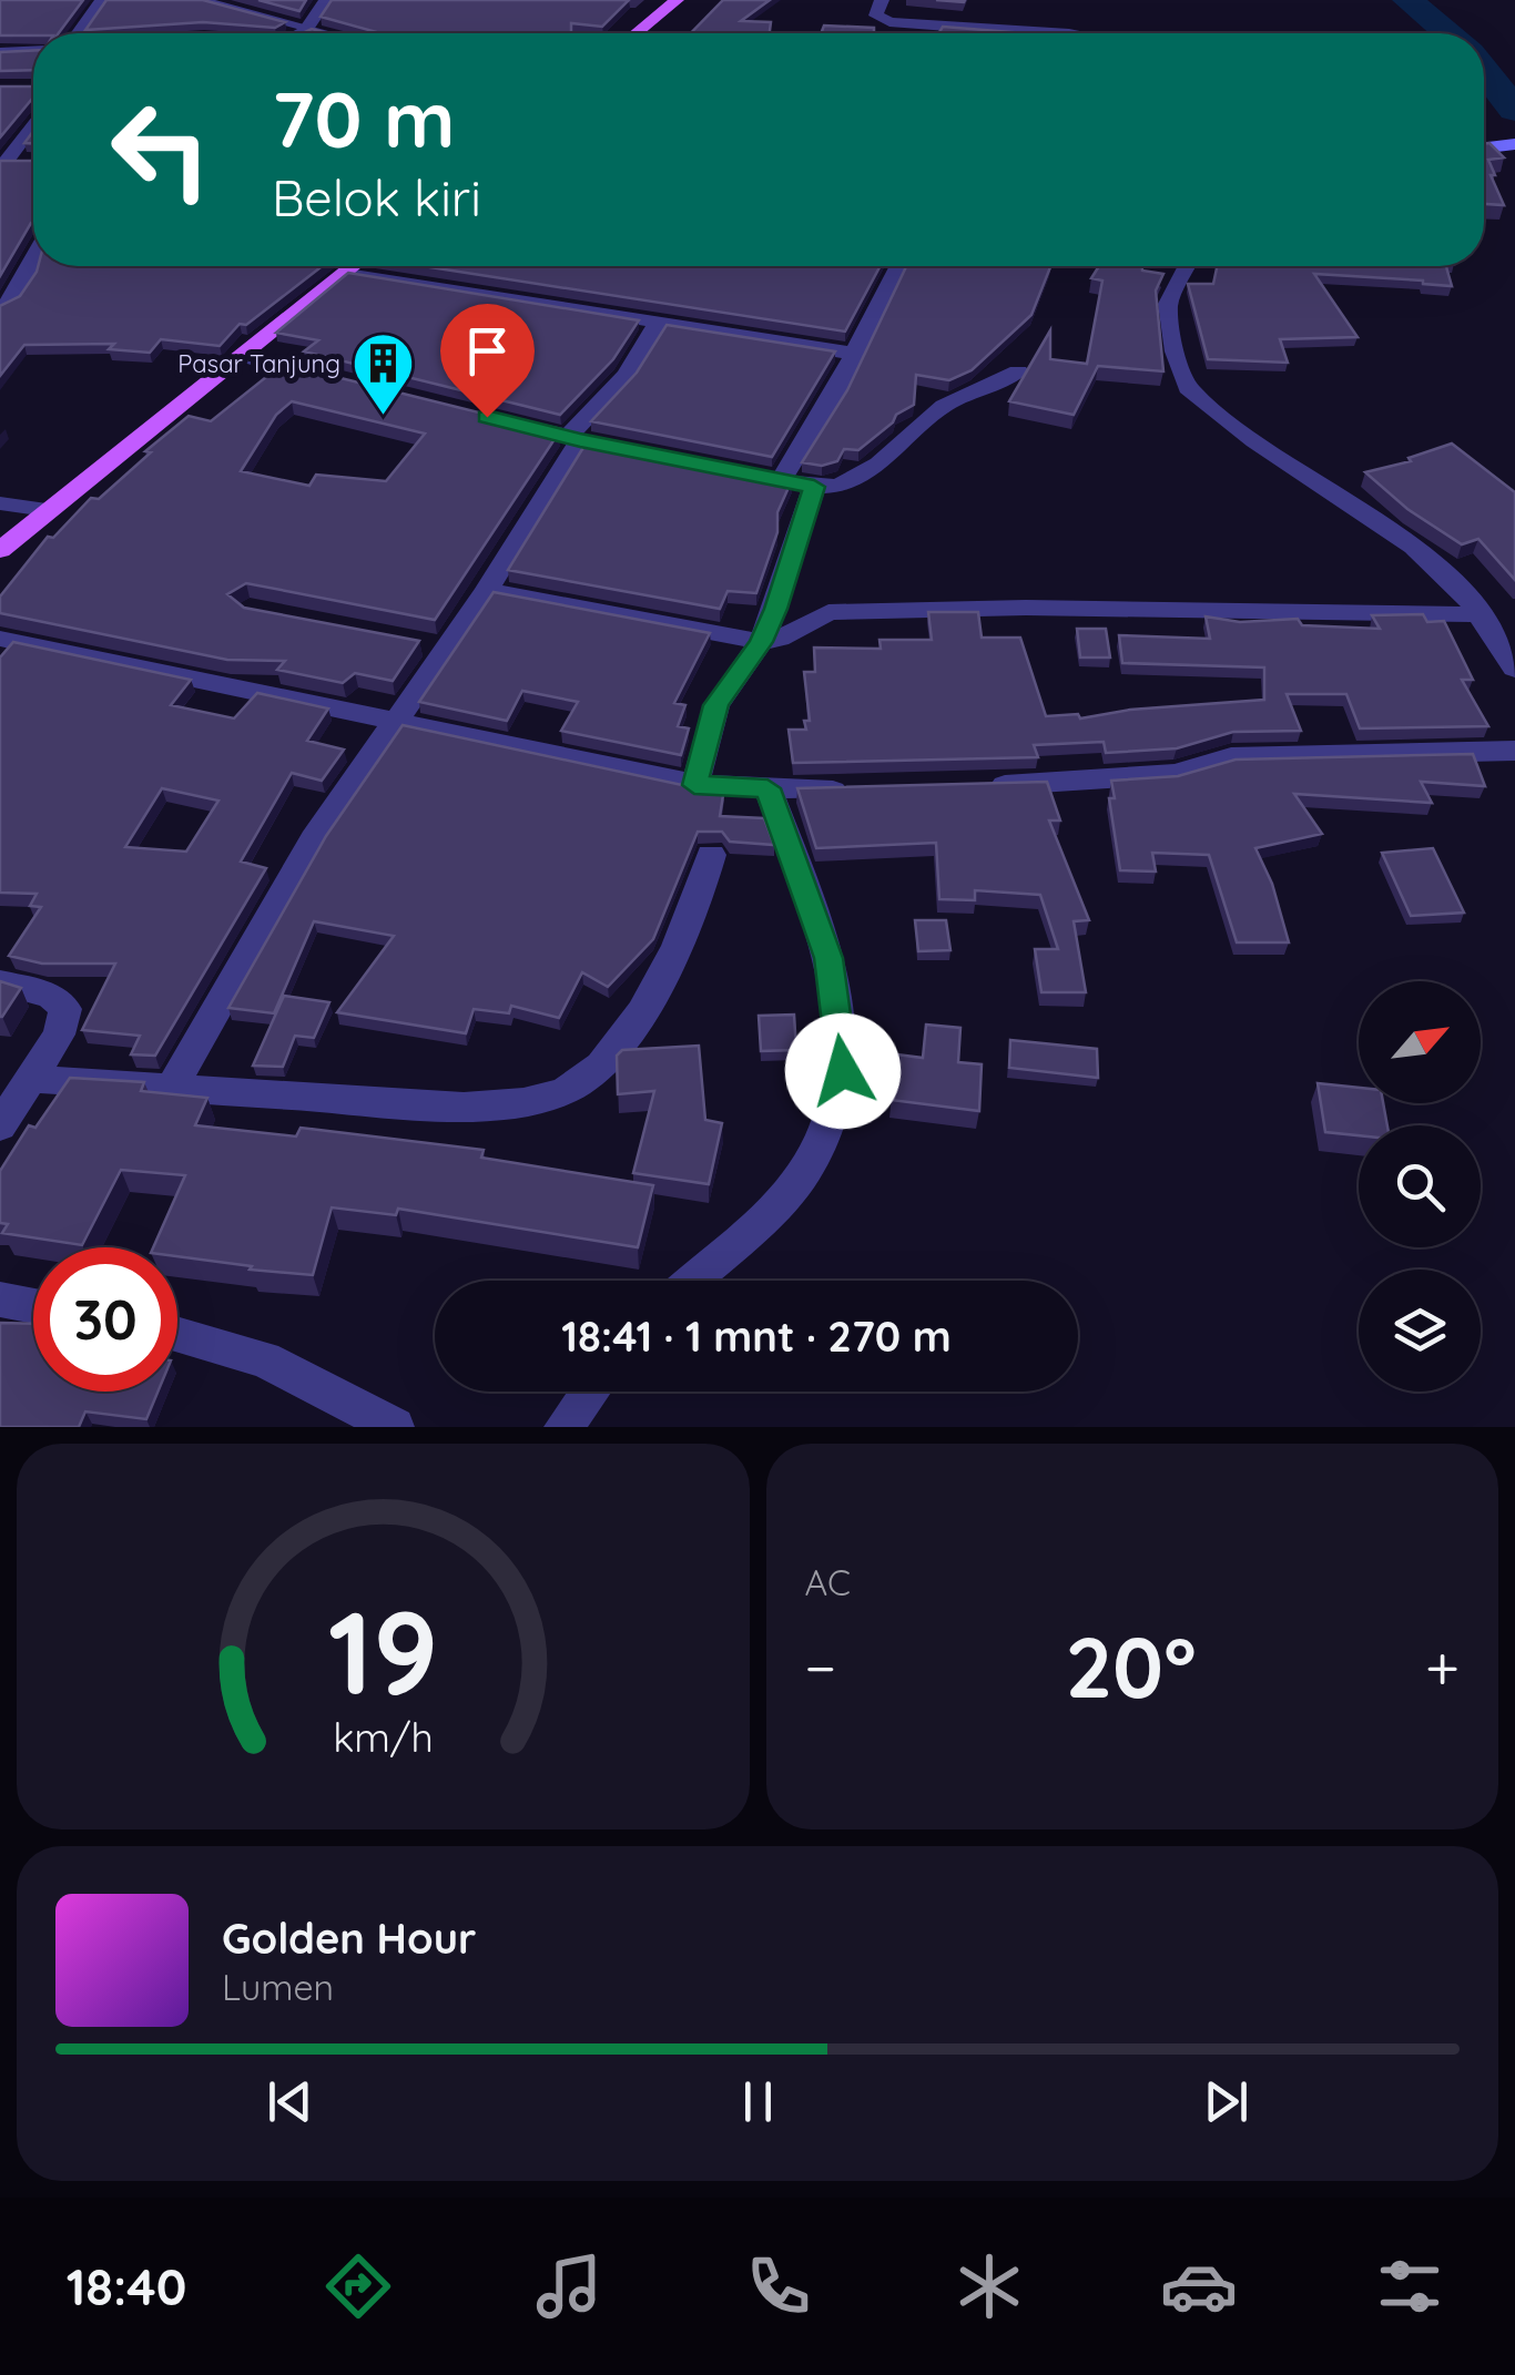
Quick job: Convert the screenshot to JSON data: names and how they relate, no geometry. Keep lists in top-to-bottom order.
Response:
{
  "places": {
    "building": ["Pasar Tanjung"]
  },
  "north": "top right",
  "page": {
    "turn": ["70 m", "Belok kiri"],
    "limit": "30",
    "trip": "18:41 · 1 mnt · 270 m",
    "tile": "AC",
    "heat": ["−", "20°", "+"],
    "song": ["Golden Hour", "Lumen"],
    "tabs": "18:40",
    "gauge": ["19", "km/h"]
  }
}
